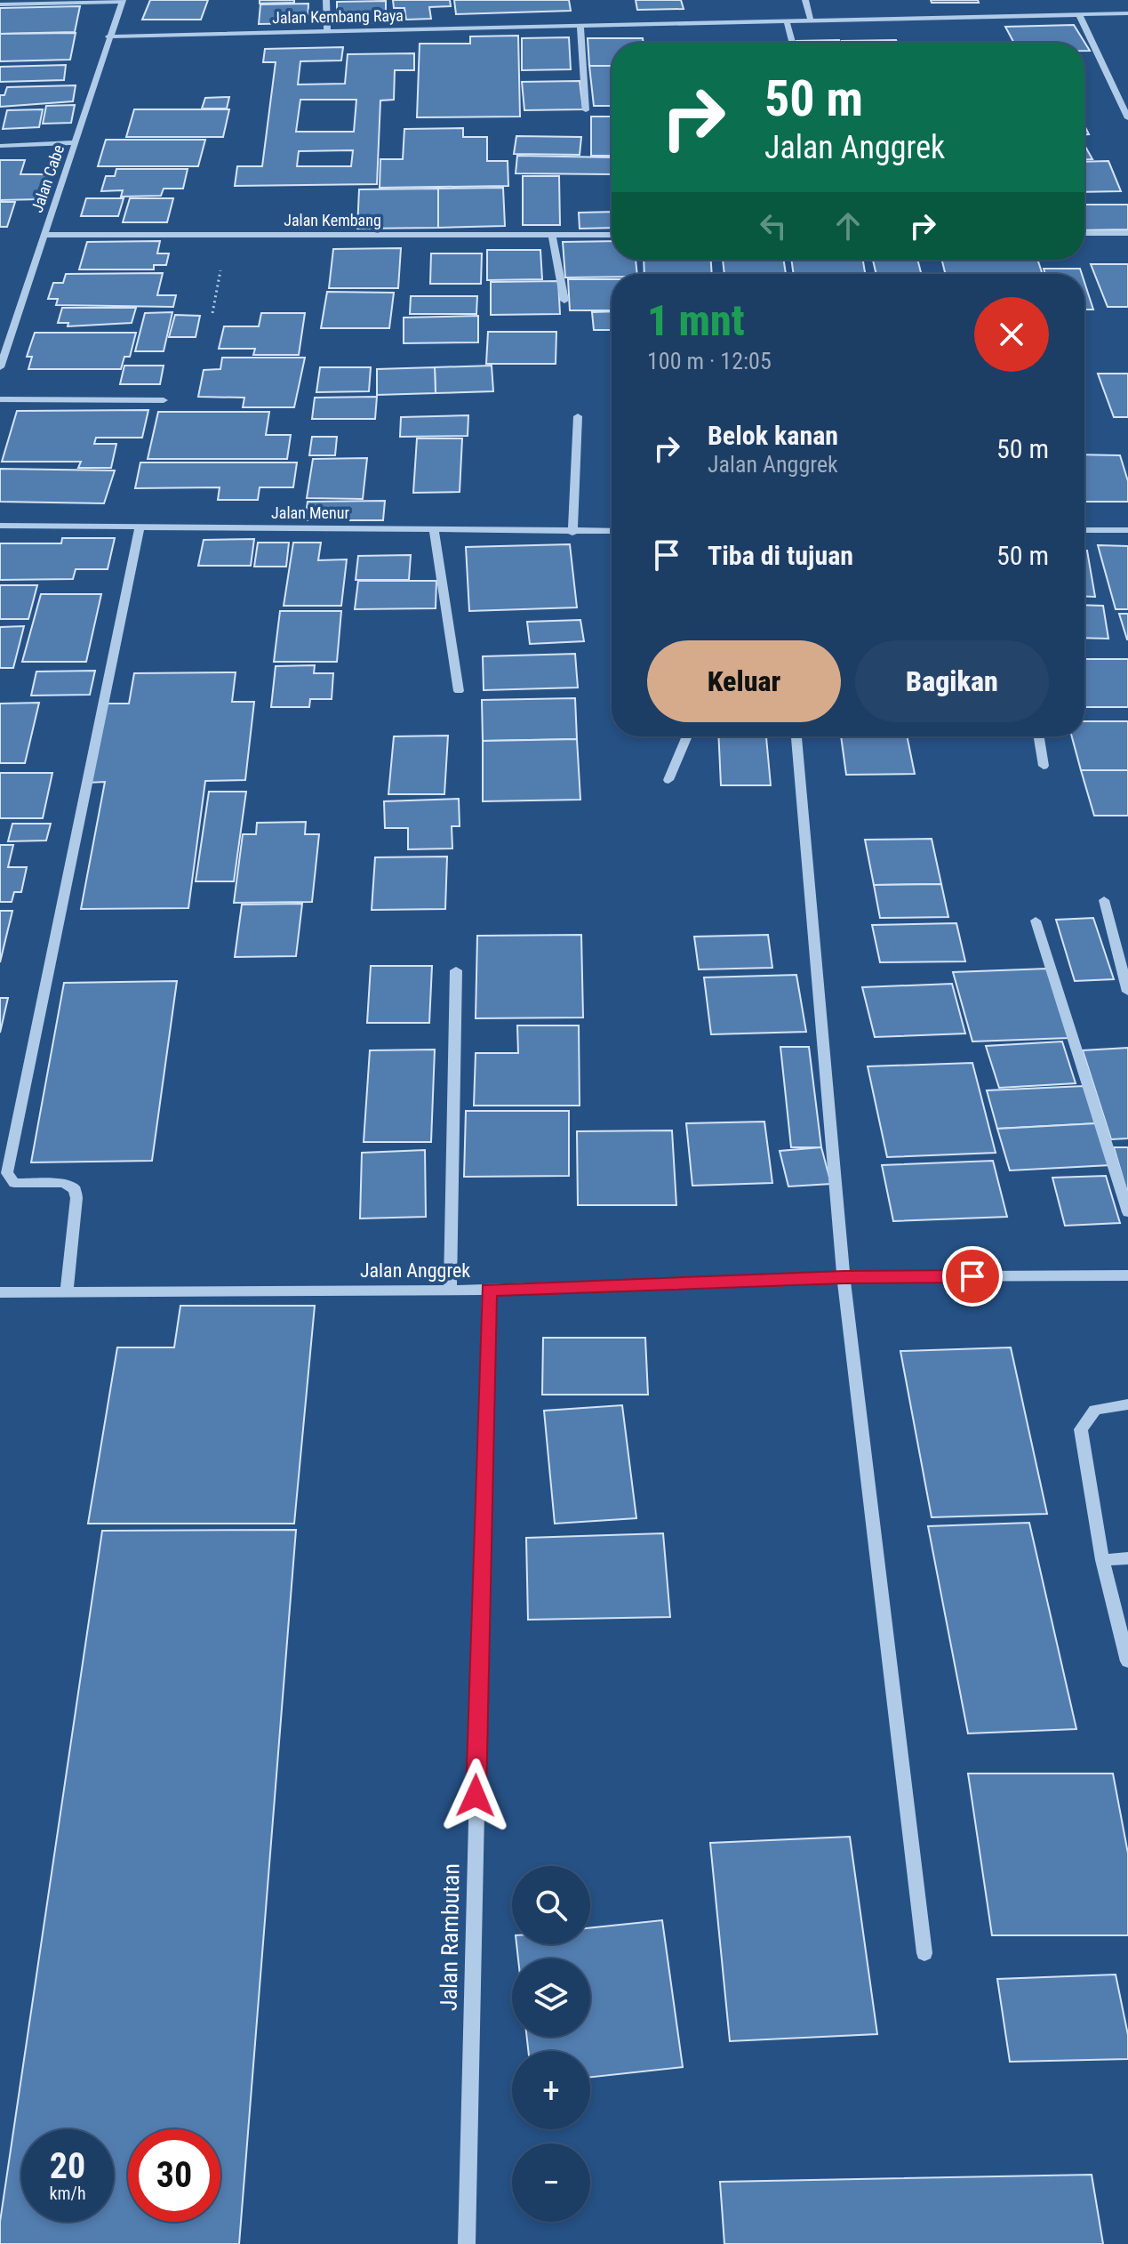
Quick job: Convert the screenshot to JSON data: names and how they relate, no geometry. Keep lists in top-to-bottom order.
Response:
{
  "streets": {
    "street": [
      "Jalan Kembang Raya",
      "Jalan Cabe",
      "Jalan Kembang",
      "Jalan Menur",
      "Jalan Anggrek",
      "Jalan Rambutan"
    ]
  },
  "crossings": [
    ["Jalan Kembang Raya", "Jalan Cabe"],
    ["Jalan Cabe", "Jalan Kembang"],
    ["Jalan Anggrek", "Jalan Rambutan"]
  ],
  "page": {
    "turn": ["50 m", "Jalan Anggrek"],
    "heading": ["1 mnt", "100 m · 12:05"],
    "list": [
      {
        "name": "Belok kanan",
        "note": "Jalan Anggrek",
        "value": "50 m"
      },
      {
        "name": "Tiba di tujuan",
        "value": "50 m"
      }
    ],
    "buttons": ["Keluar", "Bagikan"],
    "map_buttons": ["+", "−"],
    "speed": "20 km/h",
    "limit": "30"
  }
}
